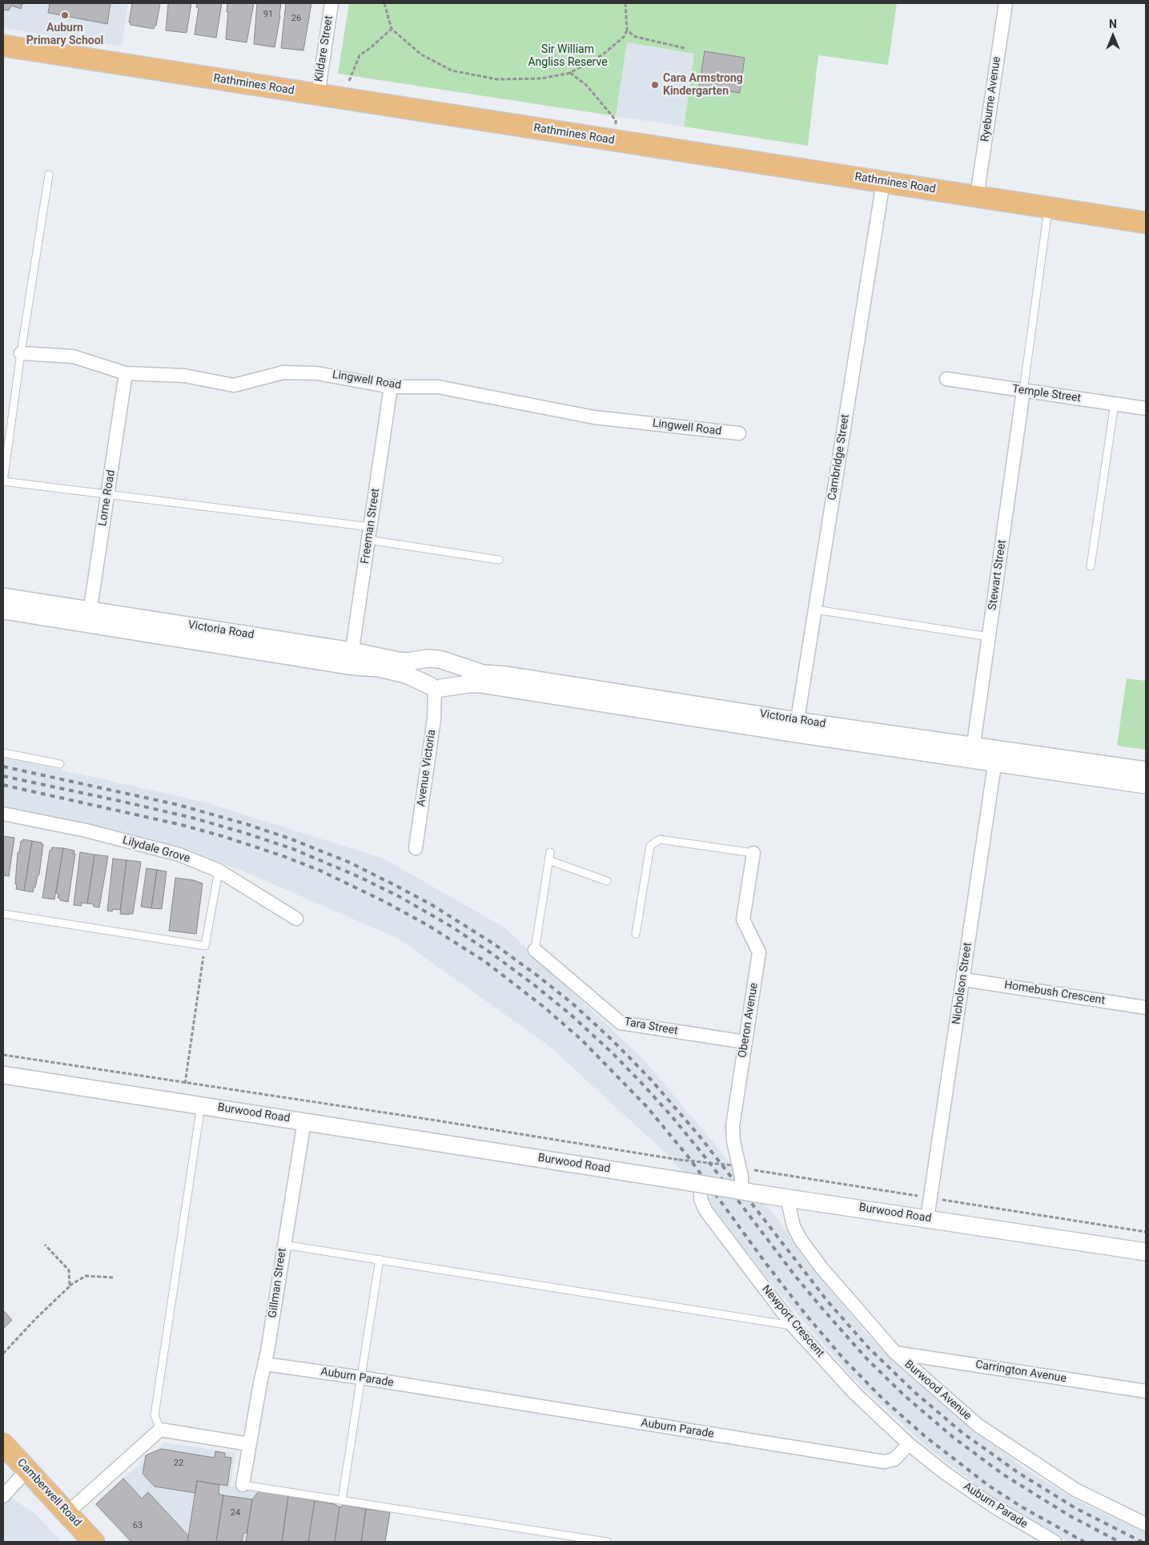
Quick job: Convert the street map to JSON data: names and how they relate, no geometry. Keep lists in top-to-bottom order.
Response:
{
  "streets": {
    "main road": ["Rathmines Road", "Camberwell Road"],
    "street": [
      "Kildare Street",
      "Ryeburne Avenue",
      "Lingwell Road",
      "Temple Street",
      "Cambridge Street",
      "Lorne Road",
      "Freeman Street",
      "Stewart Street",
      "Victoria Road",
      "Avenue Victoria",
      "Lilydale Grove",
      "Nicholson Street",
      "Homebush Crescent",
      "Oberon Avenue",
      "Tara Street",
      "Burwood Road",
      "Gillman Street",
      "Newport Crescent",
      "Carrington Avenue",
      "Auburn Parade",
      "Burwood Avenue"
    ]
  },
  "crossings": [
    ["Kildare Street", "Rathmines Road"],
    ["Rathmines Road", "Ryeburne Avenue"],
    ["Rathmines Road", "Cambridge Street"],
    ["Lingwell Road", "Lorne Road"],
    ["Lingwell Road", "Freeman Street"],
    ["Temple Street", "Stewart Street"],
    ["Cambridge Street", "Victoria Road"],
    ["Lorne Road", "Victoria Road"],
    ["Freeman Street", "Victoria Road"],
    ["Stewart Street", "Victoria Road"],
    ["Victoria Road", "Avenue Victoria"],
    ["Victoria Road", "Nicholson Street"],
    ["Nicholson Street", "Homebush Crescent"],
    ["Nicholson Street", "Burwood Road"],
    ["Oberon Avenue", "Tara Street"],
    ["Oberon Avenue", "Burwood Road"],
    ["Burwood Road", "Gillman Street"],
    ["Burwood Road", "Newport Crescent"],
    ["Burwood Road", "Burwood Avenue"],
    ["Gillman Street", "Auburn Parade"],
    ["Newport Crescent", "Auburn Parade"],
    ["Carrington Avenue", "Burwood Avenue"]
  ],
  "parks": ["Sir William Angliss Reserve"],
  "places": ["Auburn Primary School", "Cara Armstrong Kindergarten"],
  "house_numbers": [
    "91",
    "26",
    "22",
    "24",
    "63"
  ],
  "north": "top"
}
